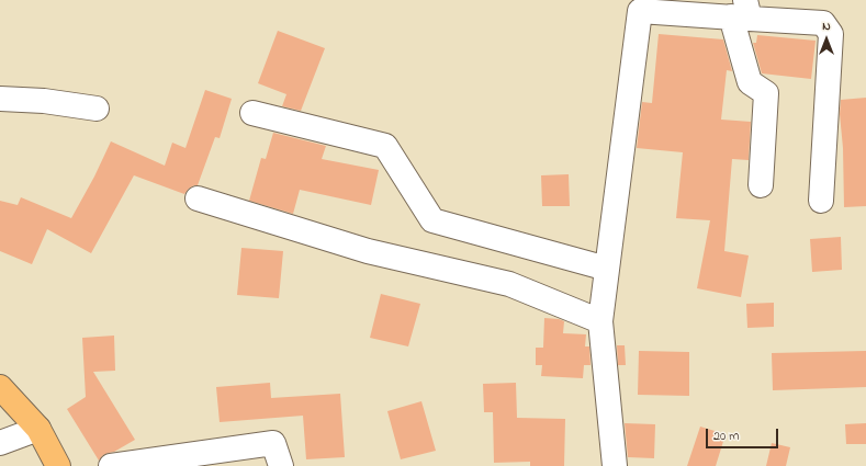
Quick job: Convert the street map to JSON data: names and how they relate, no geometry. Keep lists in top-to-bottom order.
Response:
{
  "scale_bar": "20 m",
  "north": "top"
}
